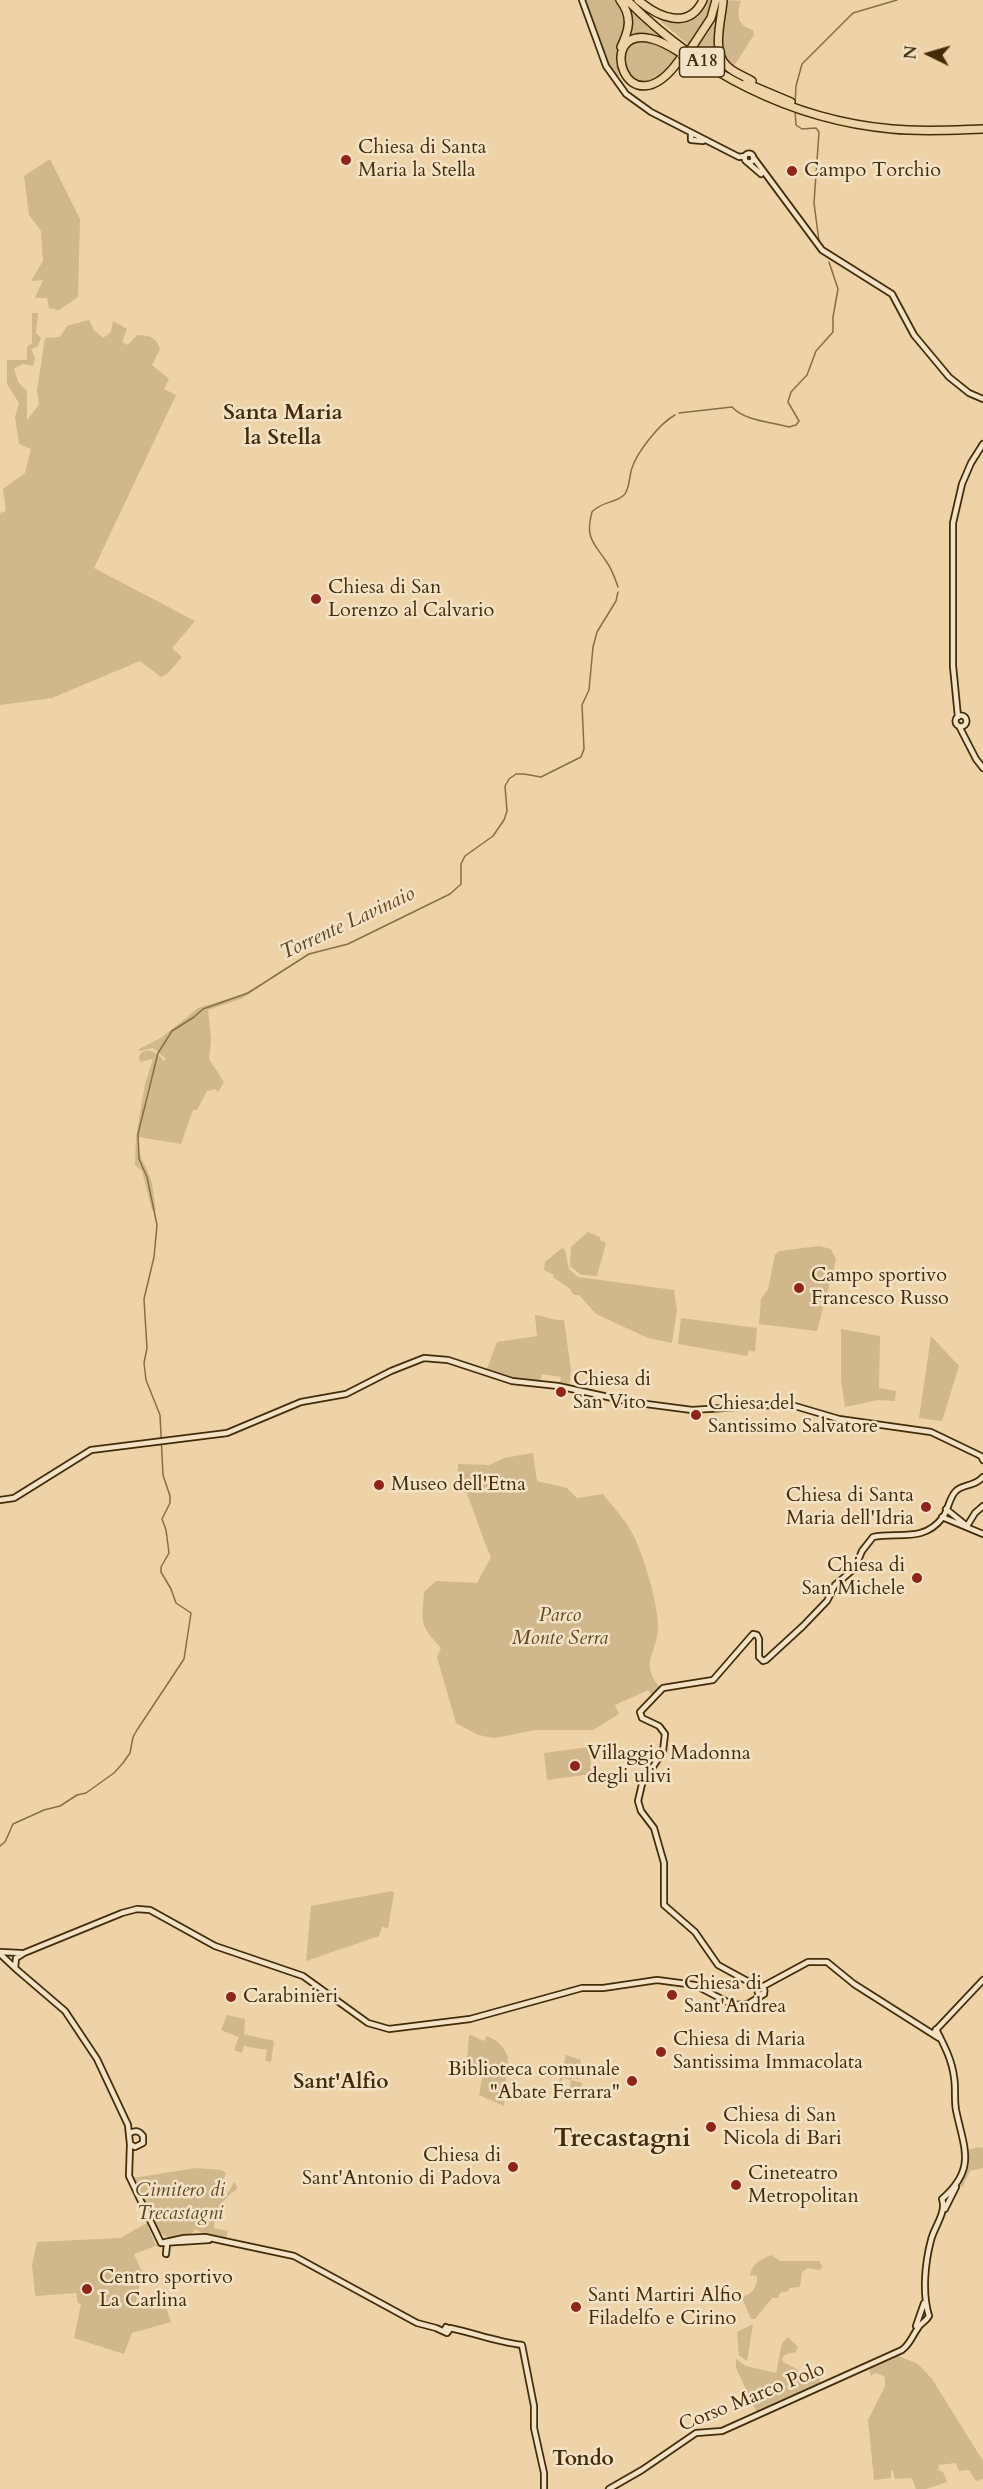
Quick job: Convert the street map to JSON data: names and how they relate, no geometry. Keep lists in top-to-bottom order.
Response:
{
  "streets": {
    "highway": ["A18"],
    "main road": ["Corso Marco Polo"]
  },
  "districts": [
    "Santa Maria la Stella",
    "Sant'Alfio",
    "Trecastagni",
    "Tondo"
  ],
  "water": ["Torrente Lavinaio"],
  "parks": ["Parco Monte Serra", "Cimitero di Trecastagni"],
  "places": [
    "Chiesa di Santa Maria la Stella",
    "Campo Torchio",
    "Chiesa di San Lorenzo al Calvario",
    "Campo sportivo Francesco Russo",
    "Chiesa di San Vito",
    "Chiesa del Santissimo Salvatore",
    "Museo dell'Etna",
    "Chiesa di Santa Maria dell'Idria",
    "Chiesa di San Michele",
    "Villaggio Madonna degli ulivi",
    "Chiesa di Sant'Andrea",
    "Carabinieri",
    "Chiesa di Maria Santissima Immacolata",
    "Biblioteca comunale \"Abate Ferrara\"",
    "Chiesa di San Nicola di Bari",
    "Chiesa di Sant'Antonio di Padova",
    "Cineteatro Metropolitan",
    "Centro sportivo La Carlina",
    "Santi Martiri Alfio Filadelfo e Cirino"
  ],
  "north": "left"
}
